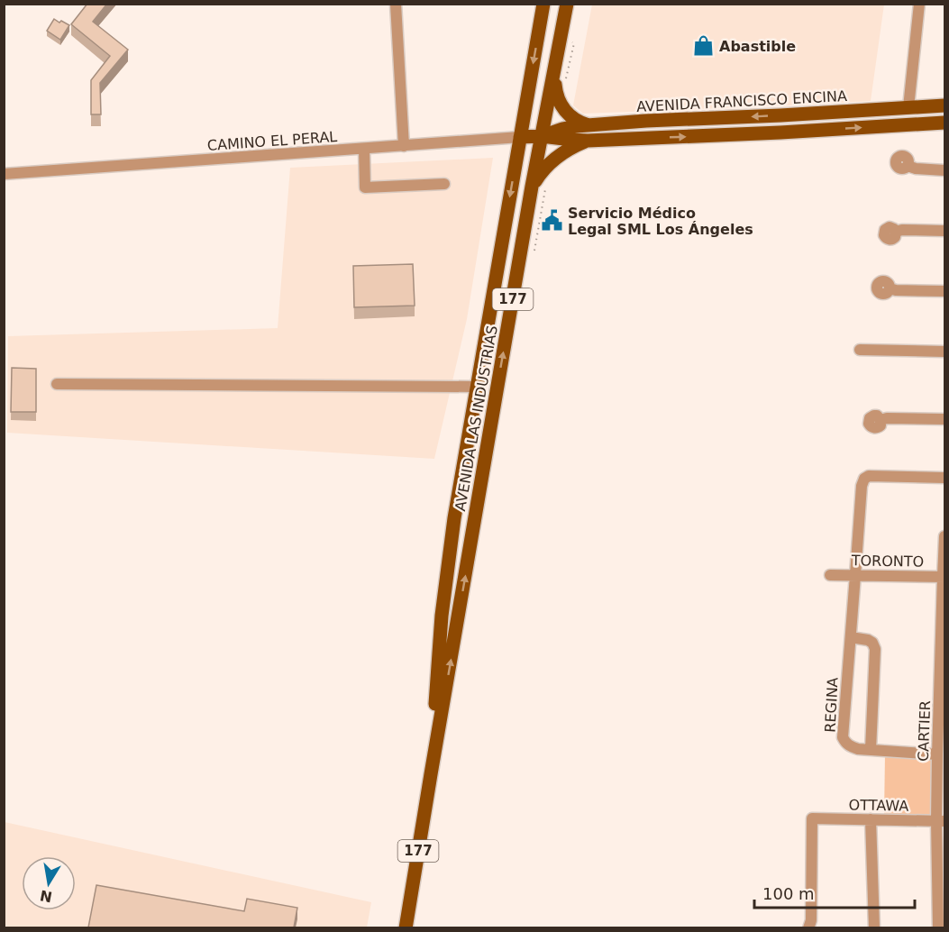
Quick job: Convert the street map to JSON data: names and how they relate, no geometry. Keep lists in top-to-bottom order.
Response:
{
  "streets": {
    "main road": ["AVENIDA FRANCISCO ENCINA", "177", "AVENIDA LAS INDUSTRIAS"],
    "street": [
      "CAMINO EL PERAL",
      "TORONTO",
      "REGINA",
      "CARTIER",
      "OTTAWA"
    ]
  },
  "crossings": [
    ["AVENIDA FRANCISCO ENCINA", "CAMINO EL PERAL"],
    ["AVENIDA FRANCISCO ENCINA", "AVENIDA LAS INDUSTRIAS"],
    ["CAMINO EL PERAL", "AVENIDA LAS INDUSTRIAS"],
    ["TORONTO", "REGINA"],
    ["TORONTO", "CARTIER"],
    ["REGINA", "CARTIER"],
    ["CARTIER", "OTTAWA"]
  ],
  "places": {
    "shop": ["Abastible"],
    "public building": ["Servicio Médico Legal SML Los Ángeles"]
  },
  "scale_bar": "100 m",
  "north": "bottom"
}
